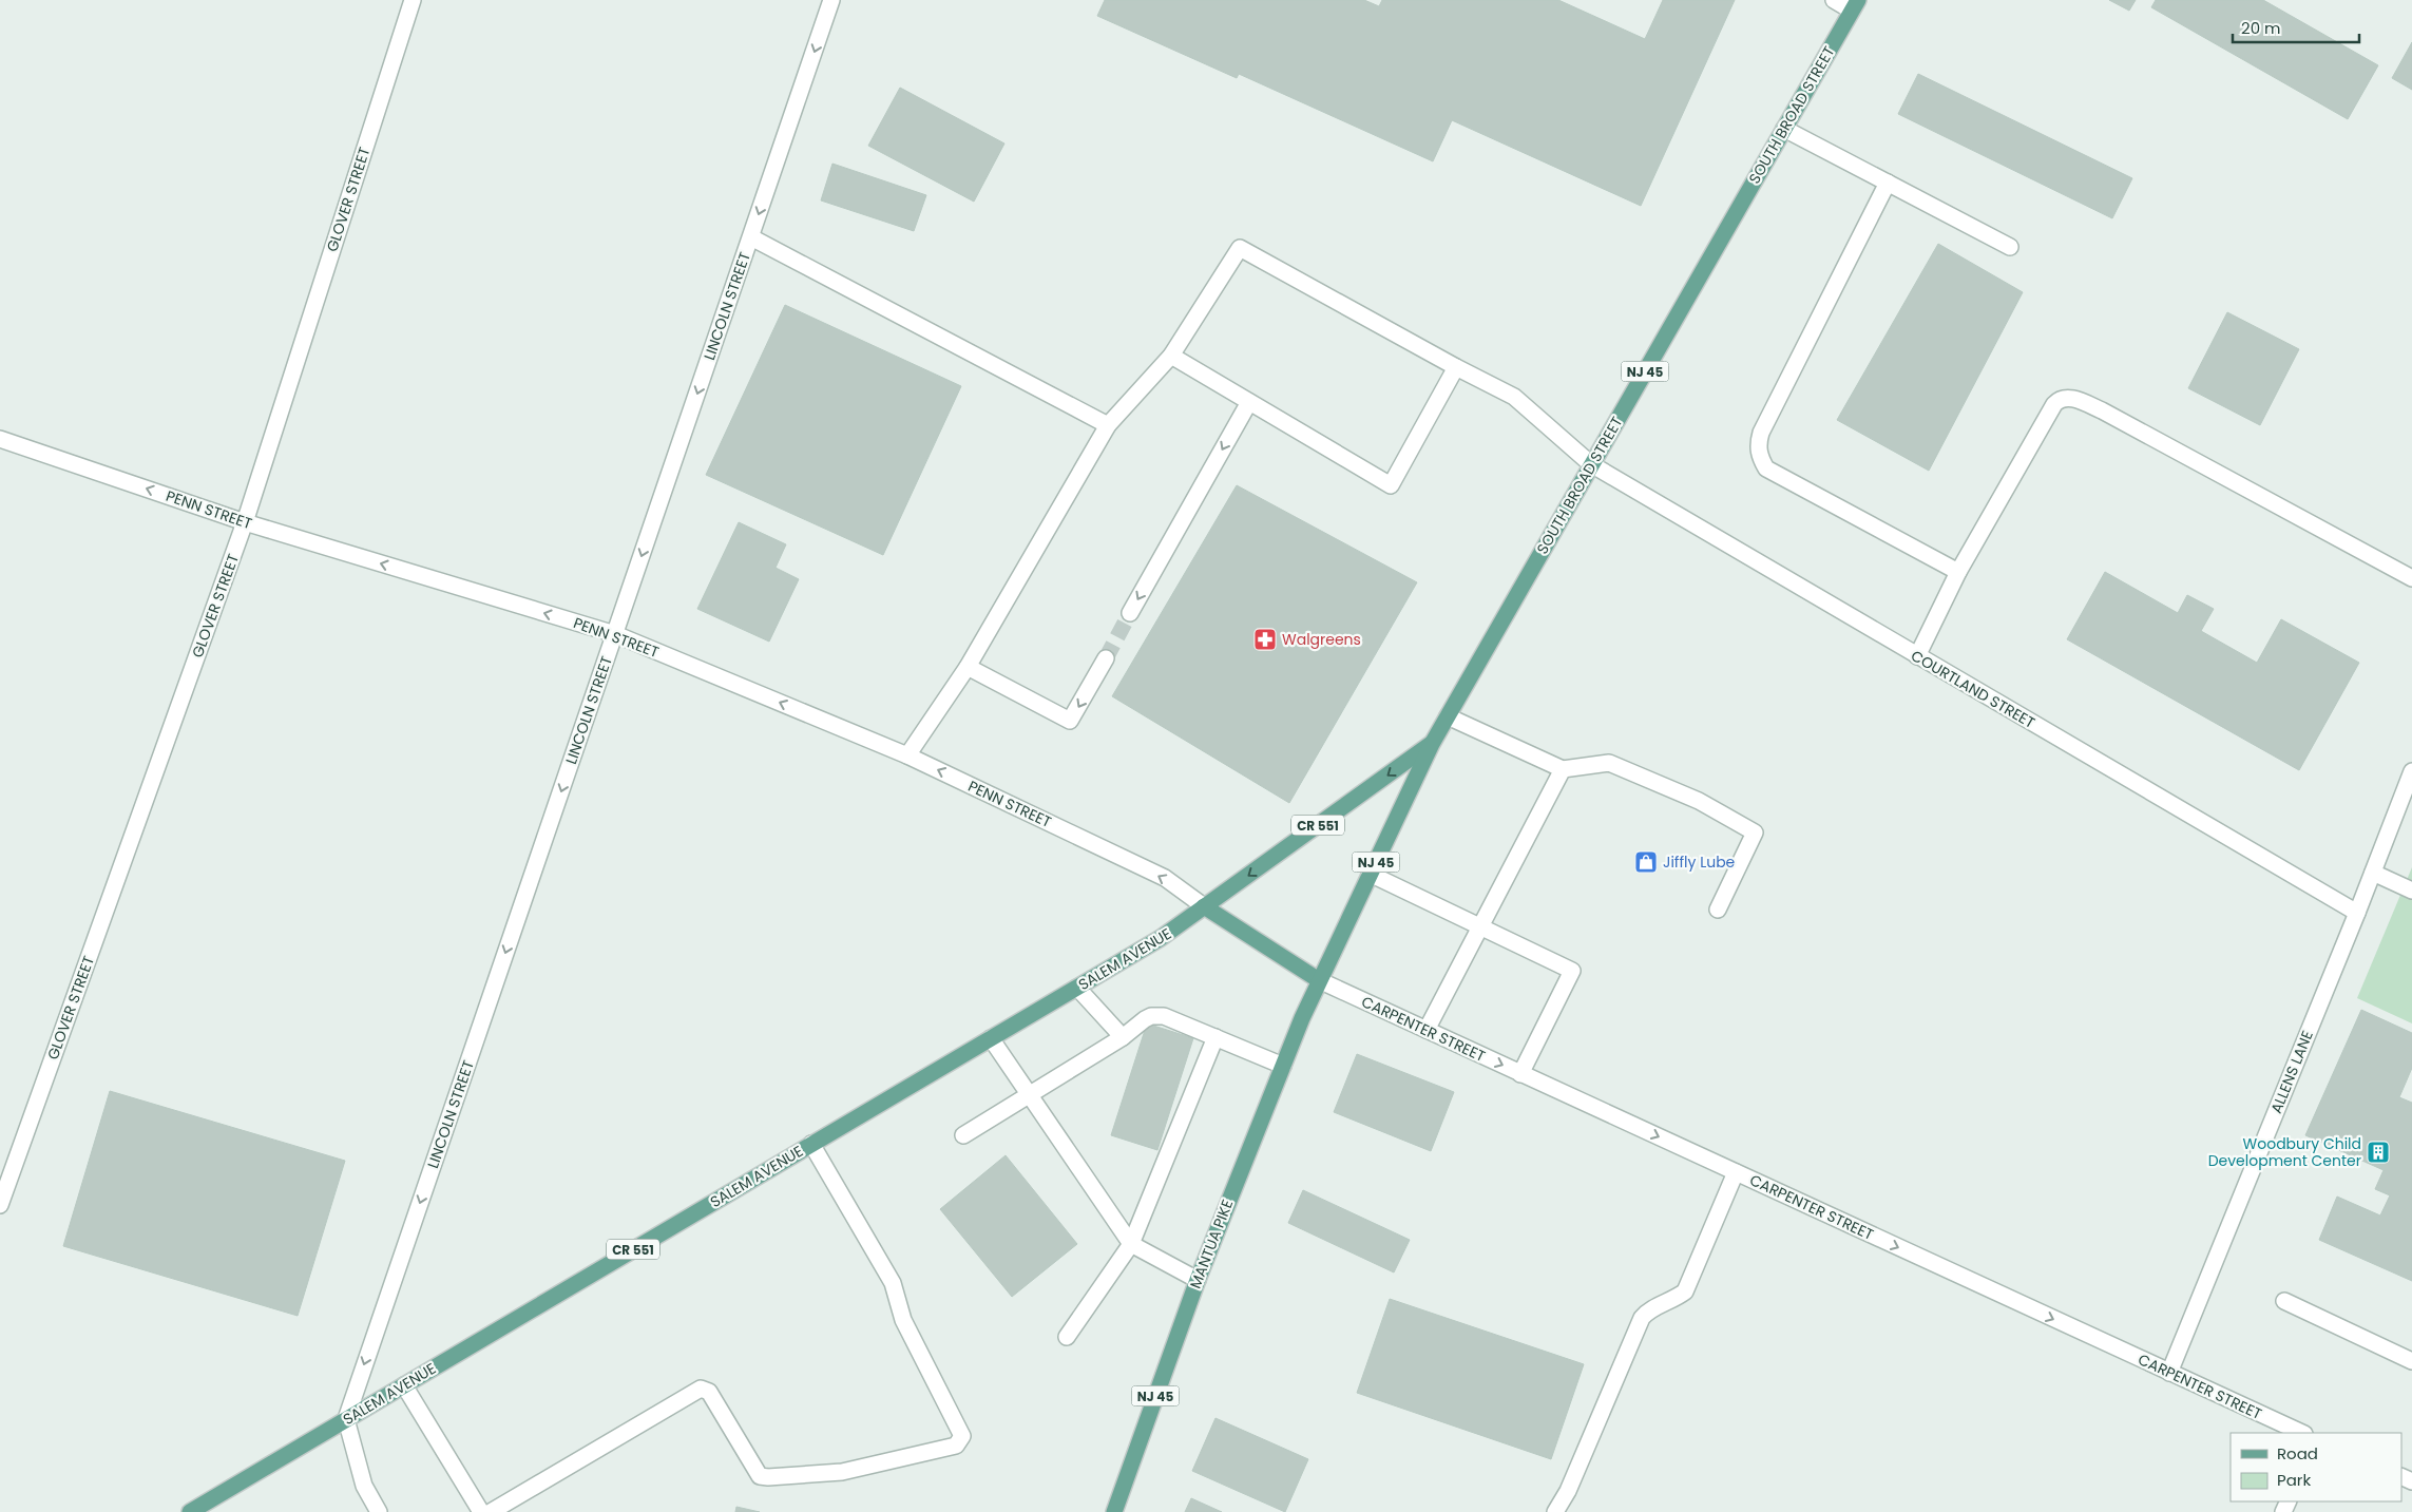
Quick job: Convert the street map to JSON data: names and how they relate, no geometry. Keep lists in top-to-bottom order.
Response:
{
  "streets": {
    "main road": [
      "SOUTH BROAD STREET",
      "NJ 45",
      "CR 551",
      "SALEM AVENUE",
      "MANTUA PIKE"
    ],
    "street": [
      "GLOVER STREET",
      "LINCOLN STREET",
      "PENN STREET",
      "COURTLAND STREET",
      "CARPENTER STREET",
      "ALLENS LANE"
    ]
  },
  "crossings": [
    ["SOUTH BROAD STREET", "COURTLAND STREET"],
    ["SOUTH BROAD STREET", "CR 551"],
    ["SOUTH BROAD STREET", "CARPENTER STREET"],
    ["SOUTH BROAD STREET", "MANTUA PIKE"],
    ["GLOVER STREET", "PENN STREET"],
    ["LINCOLN STREET", "PENN STREET"],
    ["LINCOLN STREET", "SALEM AVENUE"],
    ["PENN STREET", "CR 551"],
    ["PENN STREET", "SALEM AVENUE"],
    ["COURTLAND STREET", "ALLENS LANE"],
    ["CR 551", "SALEM AVENUE"],
    ["CARPENTER STREET", "ALLENS LANE"],
    ["CARPENTER STREET", "MANTUA PIKE"]
  ],
  "one_way": ["LINCOLN STREET", "PENN STREET", "CARPENTER STREET"],
  "places": {
    "pharmacy": ["Walgreens"],
    "shop": ["Jiffly Lube"],
    "building": ["Woodbury Child Development Center"]
  },
  "legend": ["Road", "Park"],
  "scale_bar": "20 m"
}
